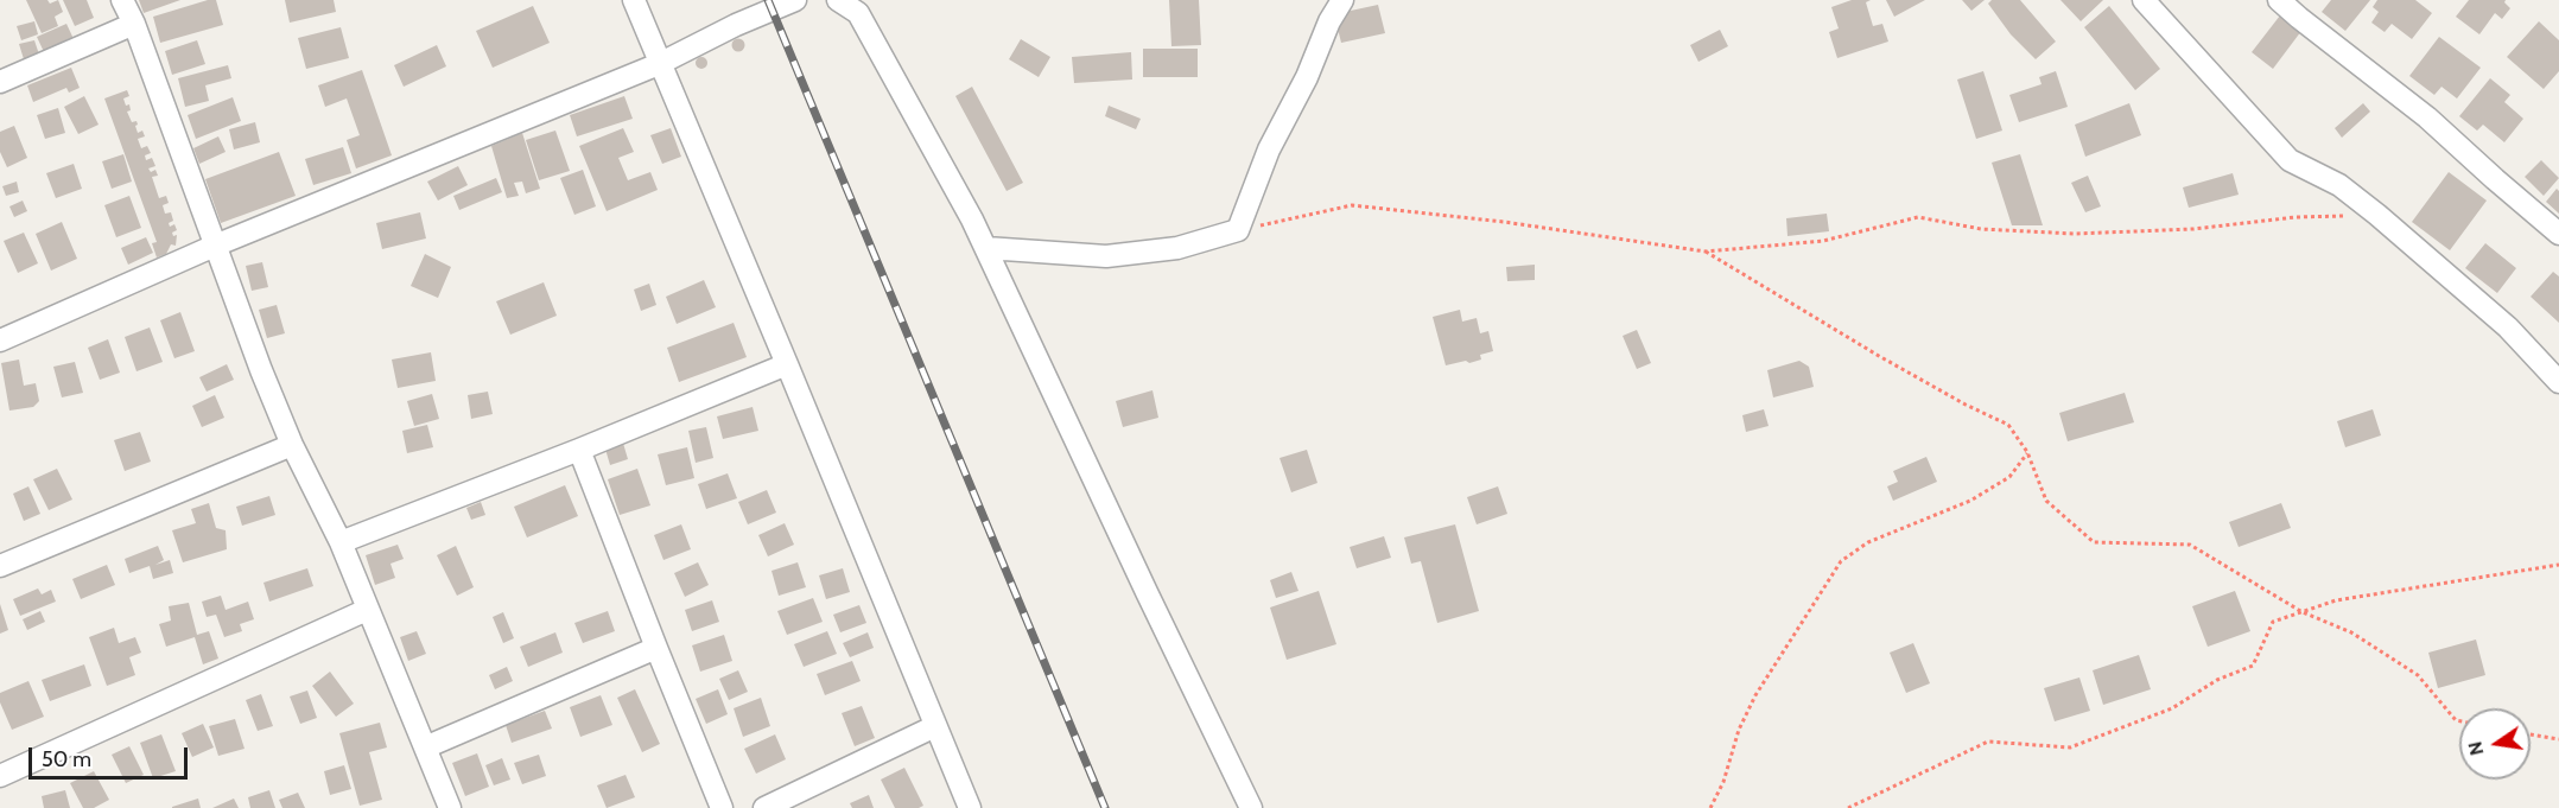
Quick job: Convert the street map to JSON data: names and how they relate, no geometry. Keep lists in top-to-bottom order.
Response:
{
  "scale_bar": "50 m",
  "north": "left"
}
